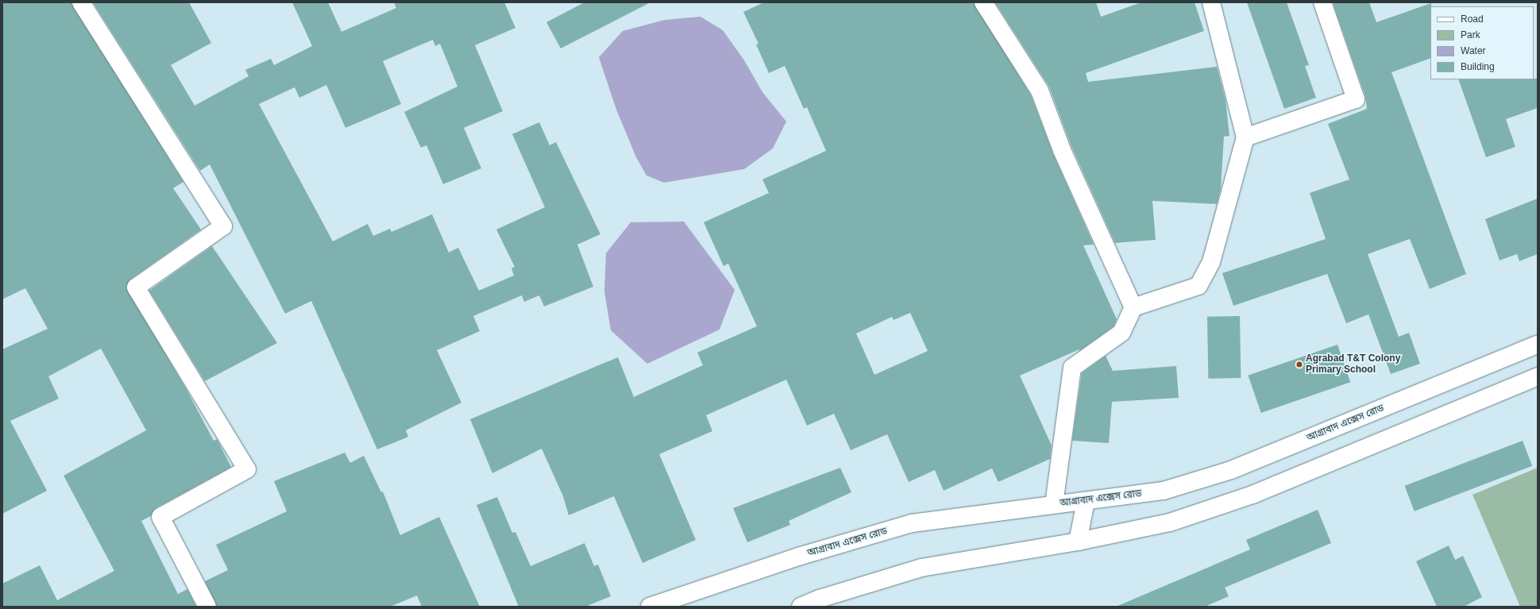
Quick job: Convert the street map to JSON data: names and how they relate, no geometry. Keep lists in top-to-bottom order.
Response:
{
  "streets": {
    "street": ["আগ্রাবাদ এক্সেস রোড"]
  },
  "places": ["Agrabad T&T Colony Primary School"],
  "legend": [
    "Road",
    "Park",
    "Water",
    "Building"
  ]
}
